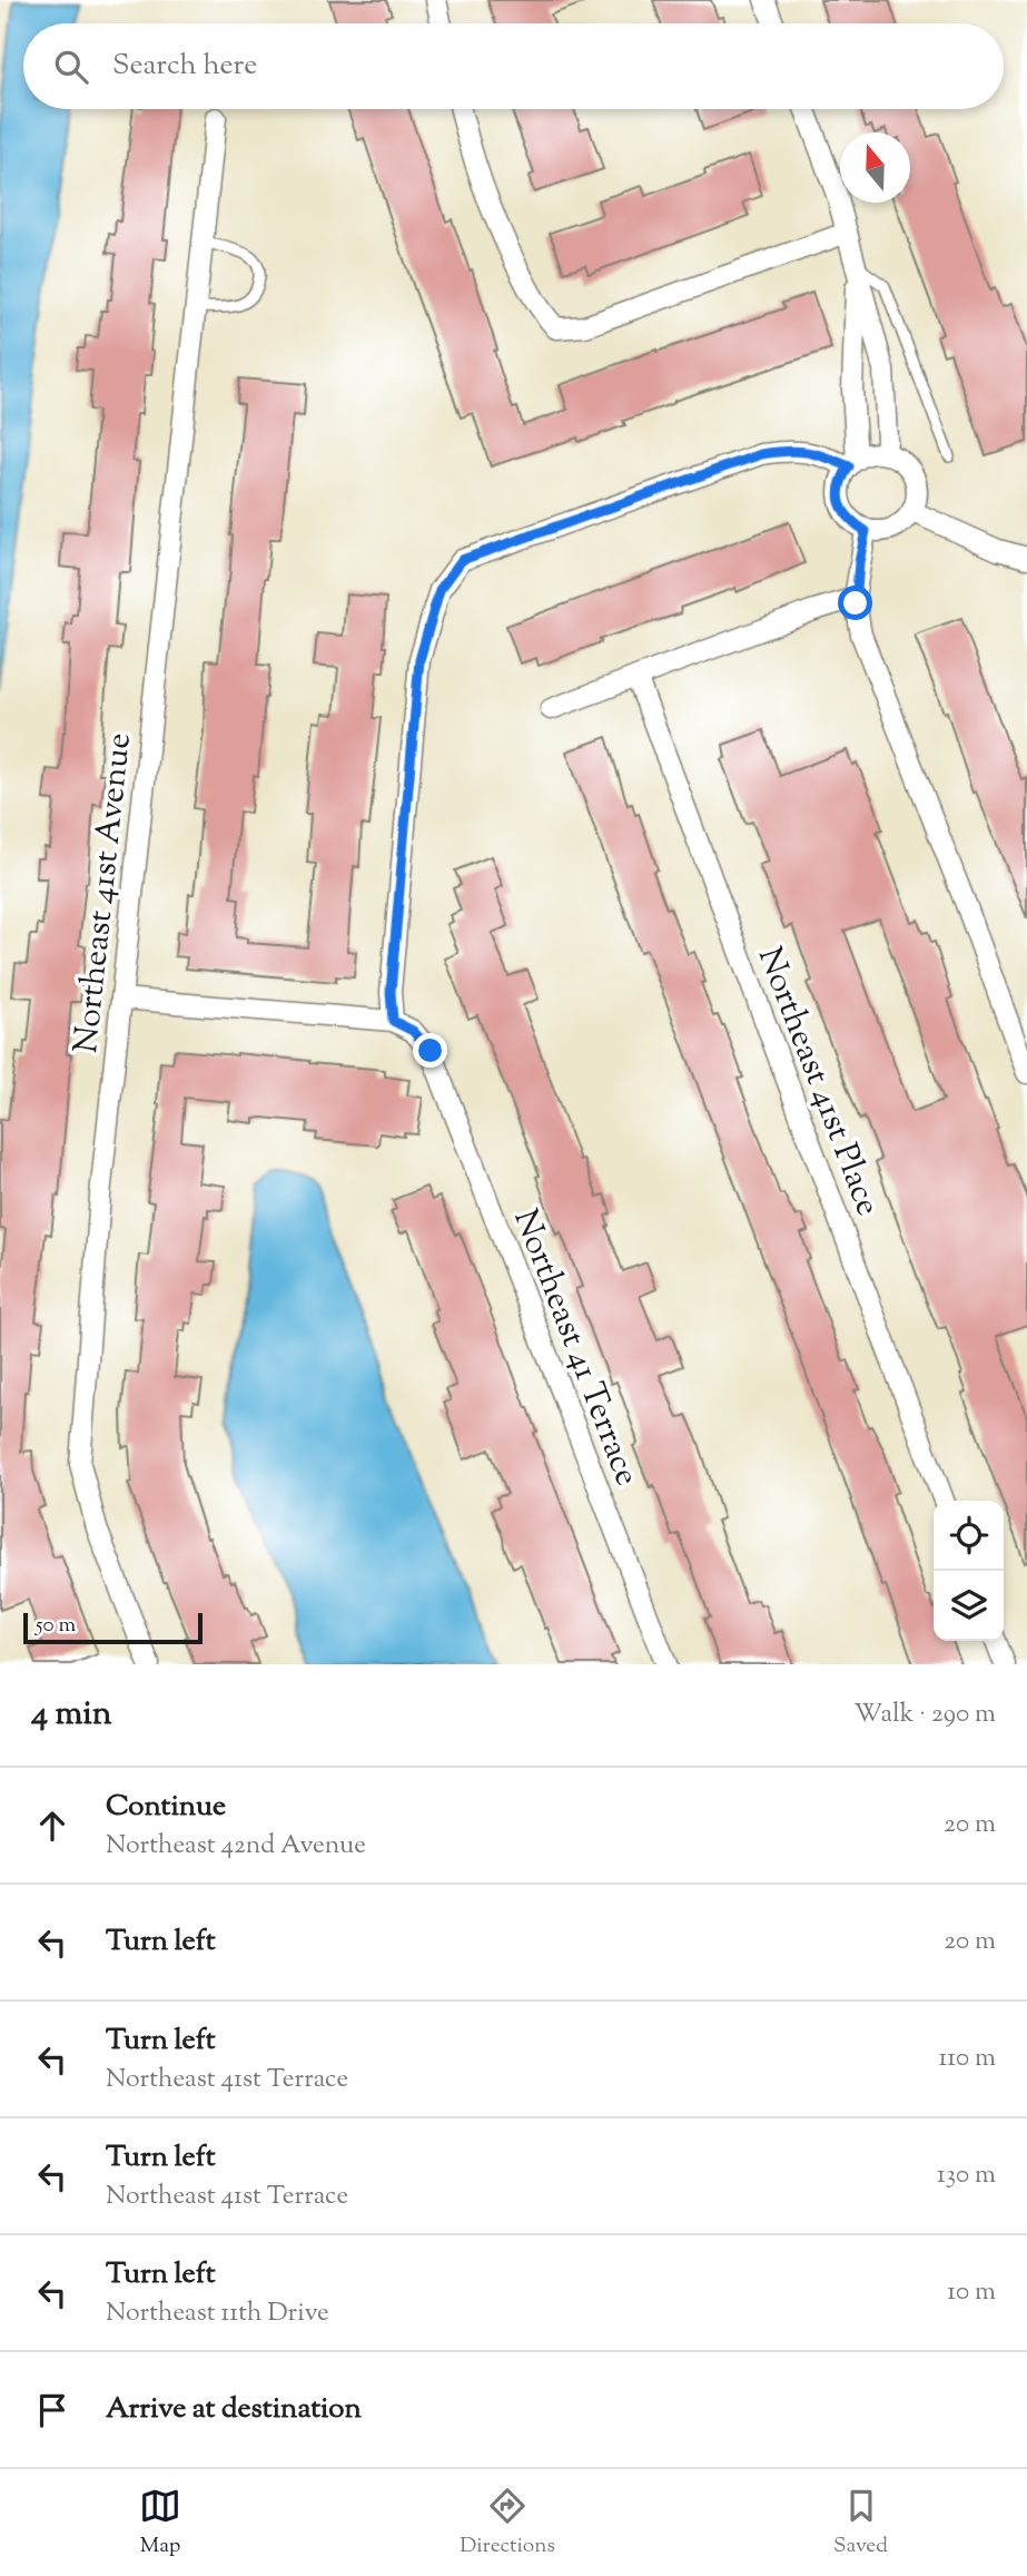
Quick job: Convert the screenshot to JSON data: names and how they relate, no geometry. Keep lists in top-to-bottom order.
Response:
{
  "streets": {
    "street": ["Northeast 41st Avenue", "Northeast 41st Place", "Northeast 41 Terrace"]
  },
  "scale_bar": "50 m",
  "north": "top",
  "page": {
    "search": "Search here",
    "scale": "50 m",
    "heading": ["4 min", "Walk · 290 m"],
    "list": [
      ["Continue", "Northeast 42nd Avenue", "20 m"],
      ["Turn left", "20 m"],
      ["Turn left", "Northeast 41st Terrace", "110 m"],
      ["Turn left", "Northeast 41st Terrace", "130 m"],
      ["Turn left", "Northeast 11th Drive", "10 m"],
      "Arrive at destination"
    ],
    "nav": ["Map", "Directions", "Saved"]
  }
}
